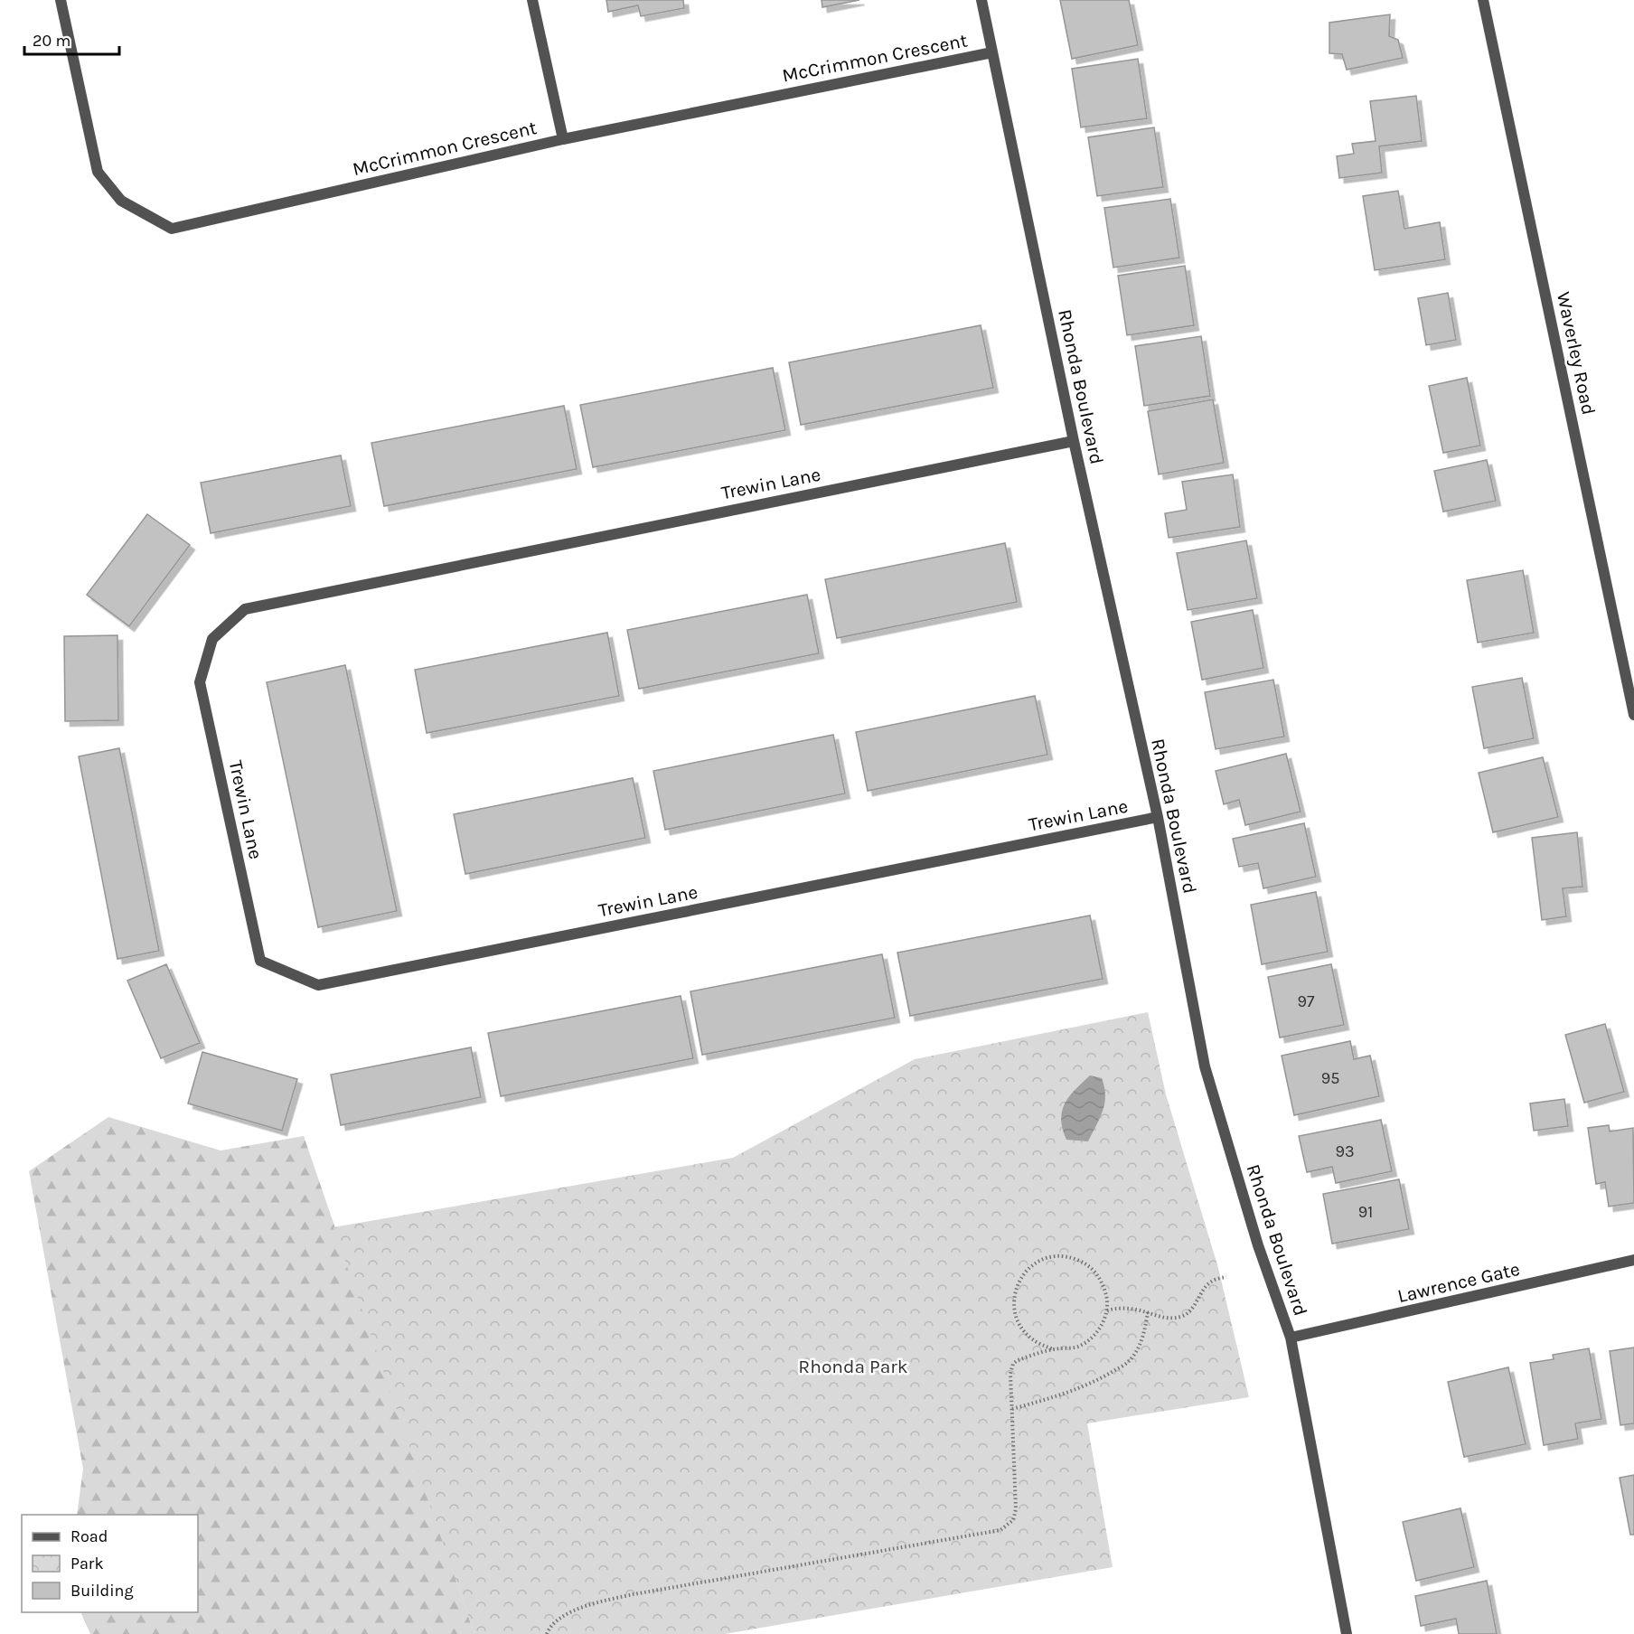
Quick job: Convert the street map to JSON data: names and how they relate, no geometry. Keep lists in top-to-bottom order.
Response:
{
  "streets": {
    "street": [
      "McCrimmon Crescent",
      "Waverley Road",
      "Rhonda Boulevard",
      "Trewin Lane",
      "Lawrence Gate"
    ]
  },
  "crossings": [
    ["McCrimmon Crescent", "Rhonda Boulevard"],
    ["Rhonda Boulevard", "Trewin Lane"],
    ["Rhonda Boulevard", "Lawrence Gate"]
  ],
  "parks": ["Rhonda Park"],
  "house_numbers": [
    "97",
    "95",
    "93",
    "91"
  ],
  "legend": ["Road", "Park", "Building"],
  "scale_bar": "20 m"
}
